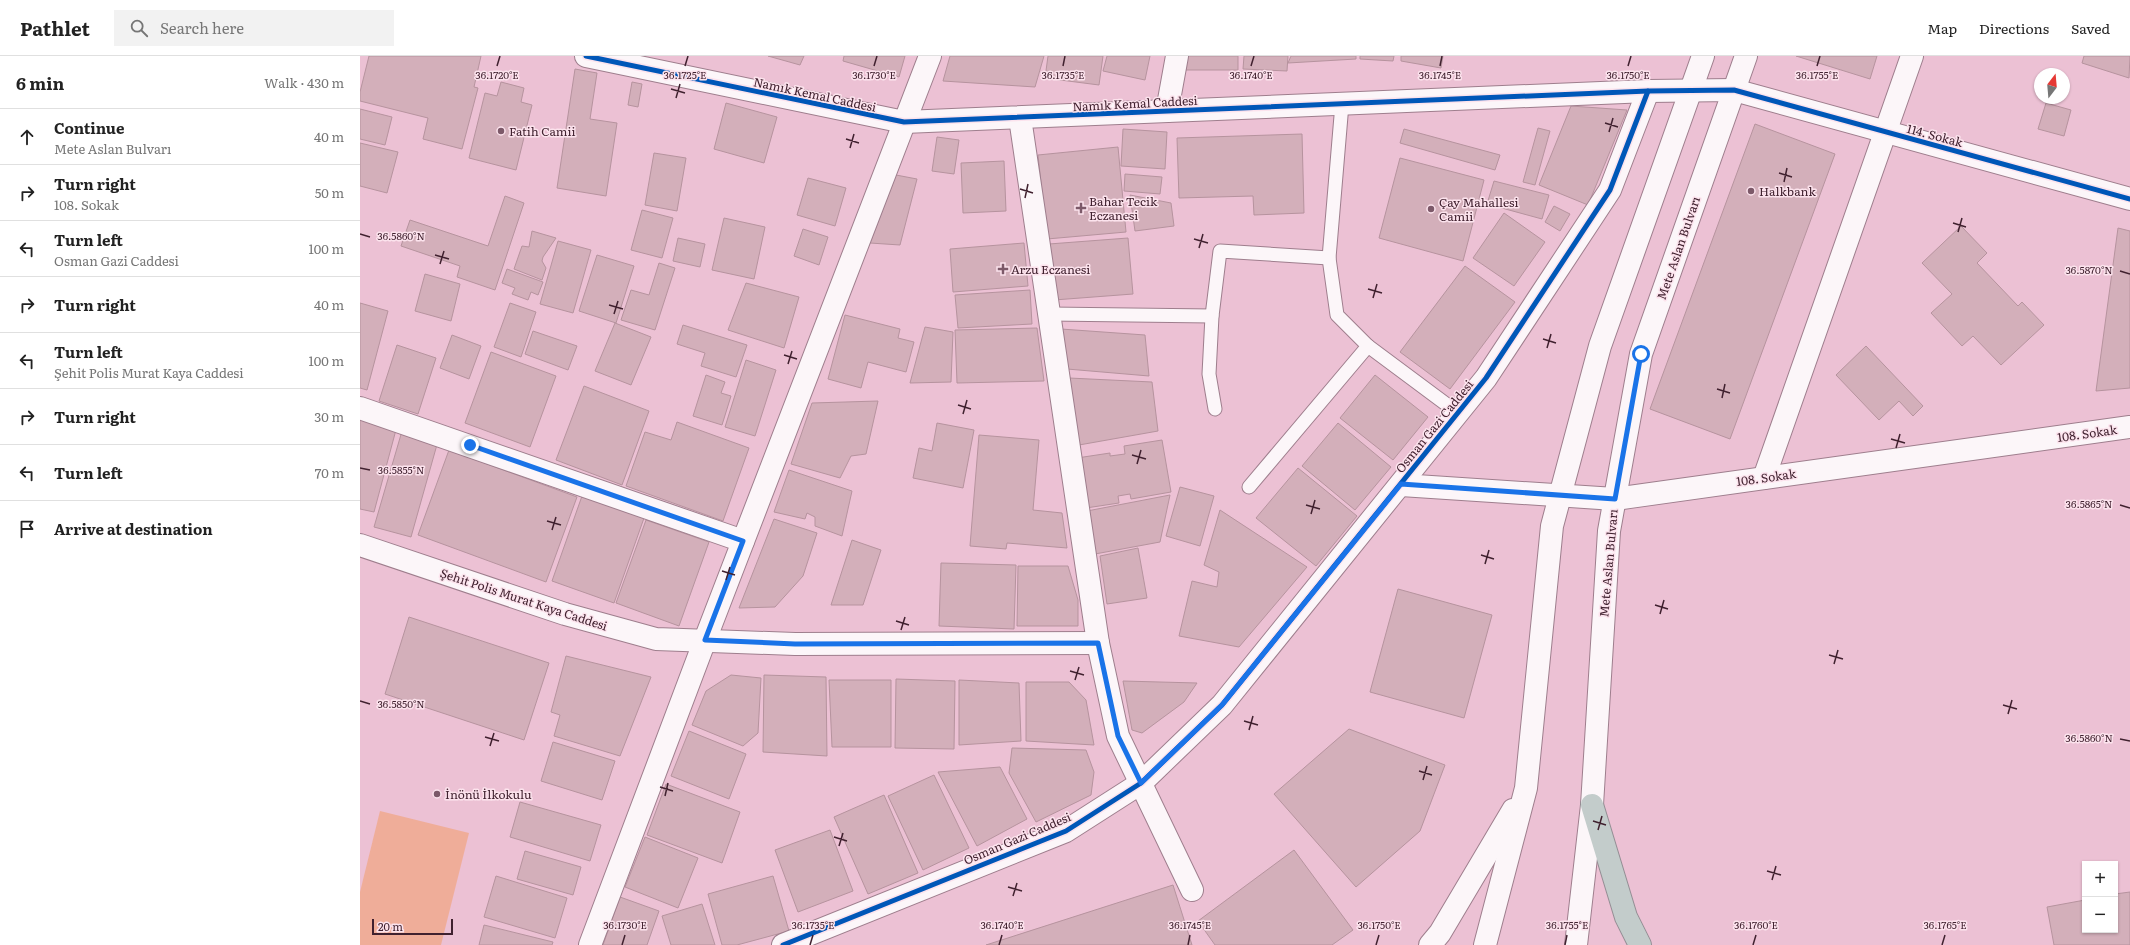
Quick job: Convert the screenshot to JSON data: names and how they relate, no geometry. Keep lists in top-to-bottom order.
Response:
{
  "streets": {
    "street": [
      "Namık Kemal Caddesi",
      "114. Sokak",
      "Mete Aslan Bulvarı",
      "Osman Gazi Caddesi",
      "108. Sokak",
      "Şehit Polis Murat Kaya Caddesi"
    ]
  },
  "crossings": [
    ["Namık Kemal Caddesi", "114. Sokak"],
    ["Namık Kemal Caddesi", "Mete Aslan Bulvarı"],
    ["Namık Kemal Caddesi", "Osman Gazi Caddesi"],
    ["114. Sokak", "Mete Aslan Bulvarı"],
    ["Mete Aslan Bulvarı", "108. Sokak"],
    ["Osman Gazi Caddesi", "108. Sokak"]
  ],
  "places": {
    "other": [
      "Fatih Camii",
      "Halkbank",
      "Çay Mahallesi Camii",
      "İnönü İlkokulu"
    ],
    "health": ["Bahar Tecik Eczanesi", "Arzu Eczanesi"]
  },
  "scale_bar": "20 m",
  "north": "top",
  "page": {
    "header": "Pathlet",
    "search": "Search here",
    "nav": ["Map", "Directions", "Saved"],
    "heading": ["6 min", "Walk · 430 m"],
    "list": [
      ["Continue", "Mete Aslan Bulvarı", "40 m"],
      ["Turn right", "108. Sokak", "50 m"],
      ["Turn left", "Osman Gazi Caddesi", "100 m"],
      ["Turn right", "40 m"],
      ["Turn left", "Şehit Polis Murat Kaya Caddesi", "100 m"],
      ["Turn right", "30 m"],
      ["Turn left", "70 m"],
      "Arrive at destination"
    ],
    "map_buttons": ["+", "−"],
    "scale": "20 m"
  },
  "coordinates": [
    "36.1720°E",
    "36.1725°E",
    "36.1730°E",
    "36.1735°E",
    "36.1740°E",
    "36.1745°E",
    "36.1750°E",
    "36.1755°E",
    "36.5860°N",
    "36.5870°N",
    "36.5855°N",
    "36.5865°N",
    "36.5850°N",
    "36.1760°E",
    "36.1765°E"
  ]
}
